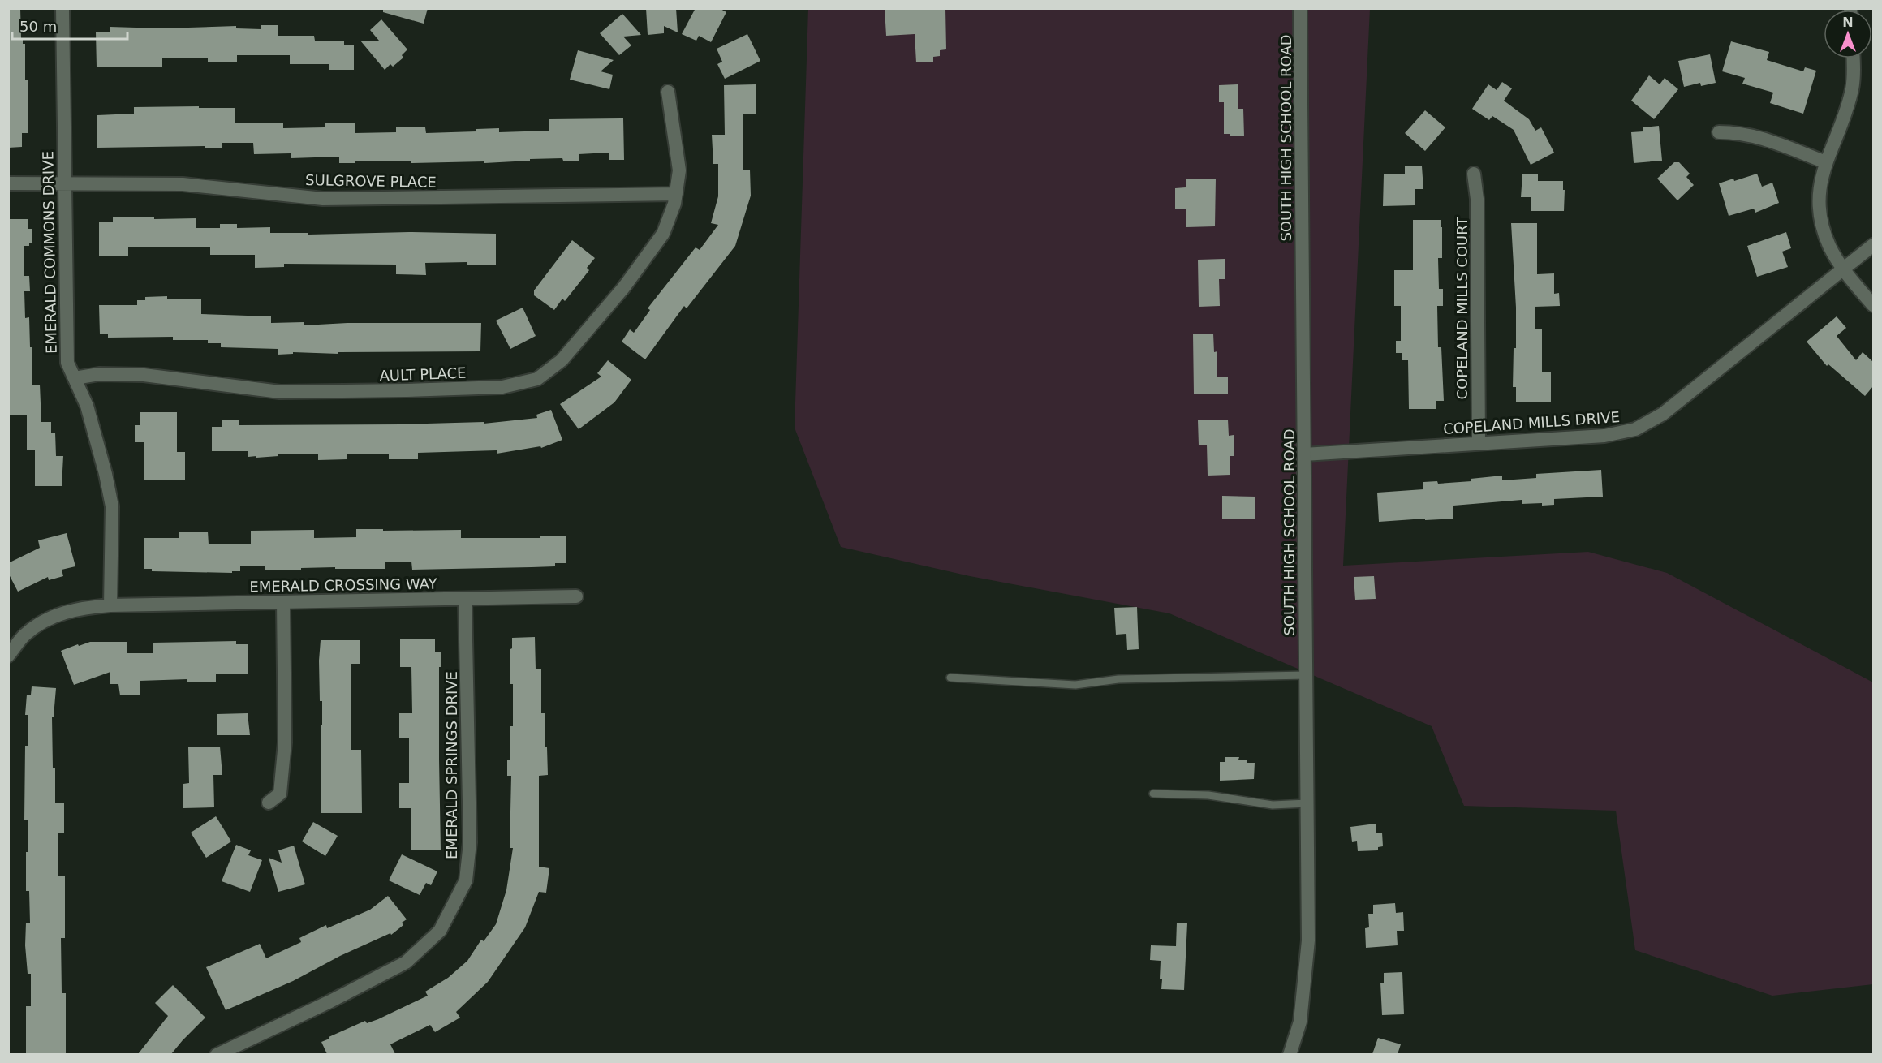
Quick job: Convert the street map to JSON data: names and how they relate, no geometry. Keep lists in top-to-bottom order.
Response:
{
  "streets": {
    "street": [
      "SOUTH HIGH SCHOOL ROAD",
      "SULGROVE PLACE",
      "EMERALD COMMONS DRIVE",
      "COPELAND MILLS COURT",
      "AULT PLACE",
      "COPELAND MILLS DRIVE",
      "EMERALD CROSSING WAY",
      "EMERALD SPRINGS DRIVE"
    ]
  },
  "crossings": [
    ["SOUTH HIGH SCHOOL ROAD", "COPELAND MILLS DRIVE"],
    ["SULGROVE PLACE", "EMERALD COMMONS DRIVE"],
    ["SULGROVE PLACE", "AULT PLACE"],
    ["EMERALD COMMONS DRIVE", "AULT PLACE"],
    ["EMERALD COMMONS DRIVE", "EMERALD CROSSING WAY"],
    ["COPELAND MILLS COURT", "COPELAND MILLS DRIVE"],
    ["EMERALD CROSSING WAY", "EMERALD SPRINGS DRIVE"]
  ],
  "scale_bar": "50 m",
  "north": "top"
}
